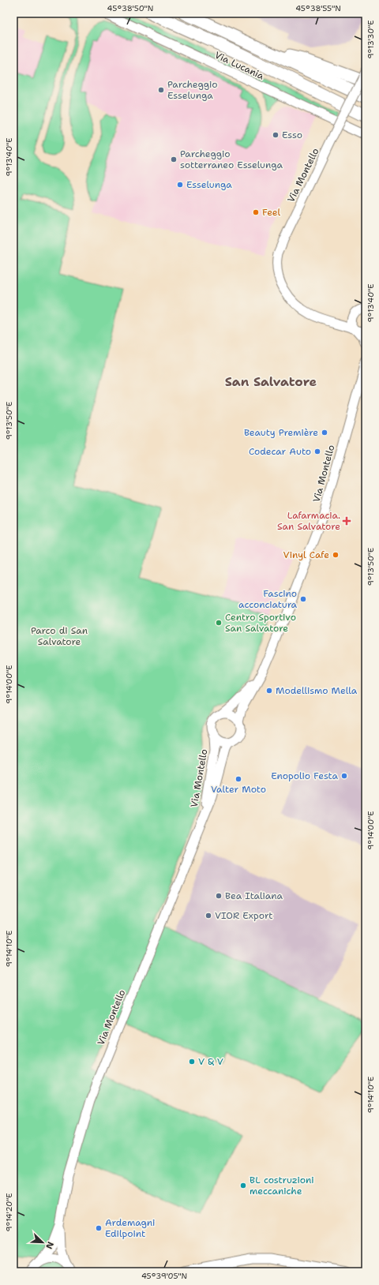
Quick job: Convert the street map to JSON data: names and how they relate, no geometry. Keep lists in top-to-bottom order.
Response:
{
  "streets": {
    "street": ["Via Lucania", "Via Montello"]
  },
  "districts": ["San Salvatore"],
  "parks": ["Parco di San Salvatore"],
  "places": {
    "other": [
      "Parcheggio Esselunga",
      "Esso",
      "Parcheggio sotterraneo Esselunga",
      "Esselunga",
      "Feel",
      "Beauty Première",
      "Codecar Auto",
      "Vinyl Cafe",
      "Fascino acconciatura",
      "Centro Sportivo San Salvatore",
      "Modellismo Mella",
      "Enopolio Festa",
      "Valter Moto",
      "Bea Italiana",
      "VIOR Export",
      "V & V",
      "BL costruzioni meccaniche",
      "Ardemagni Edilpoint"
    ],
    "health": ["Lafarmacia. San Salvatore"]
  },
  "north": "bottom right",
  "coordinates": [
    "45°38'50\"N",
    "45°38'55\"N",
    "9°13'30\"E",
    "9°13'40\"E",
    "9°13'50\"E",
    "9°14'00\"E",
    "9°14'10\"E",
    "9°14'20\"E",
    "45°39'05\"N"
  ]
}
